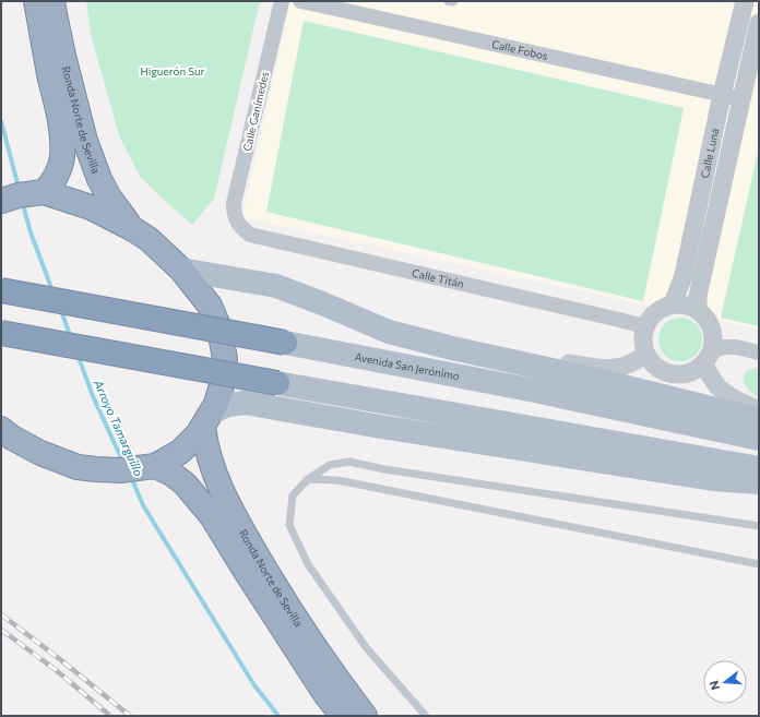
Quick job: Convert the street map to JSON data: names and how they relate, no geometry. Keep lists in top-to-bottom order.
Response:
{
  "streets": {
    "highway": ["Ronda Norte de Sevilla"],
    "main road": ["Avenida San Jerónimo"],
    "street": [
      "Calle Fobos",
      "Calle Ganímedes",
      "Calle Luna",
      "Calle Titán"
    ]
  },
  "crossings": [
    ["Calle Fobos", "Calle Luna"],
    ["Calle Ganímedes", "Calle Titán"],
    ["Calle Luna", "Calle Titán"]
  ],
  "water": ["Arroyo Tamarguillo"],
  "parks": ["Higuerón Sur"],
  "north": "left"
}
